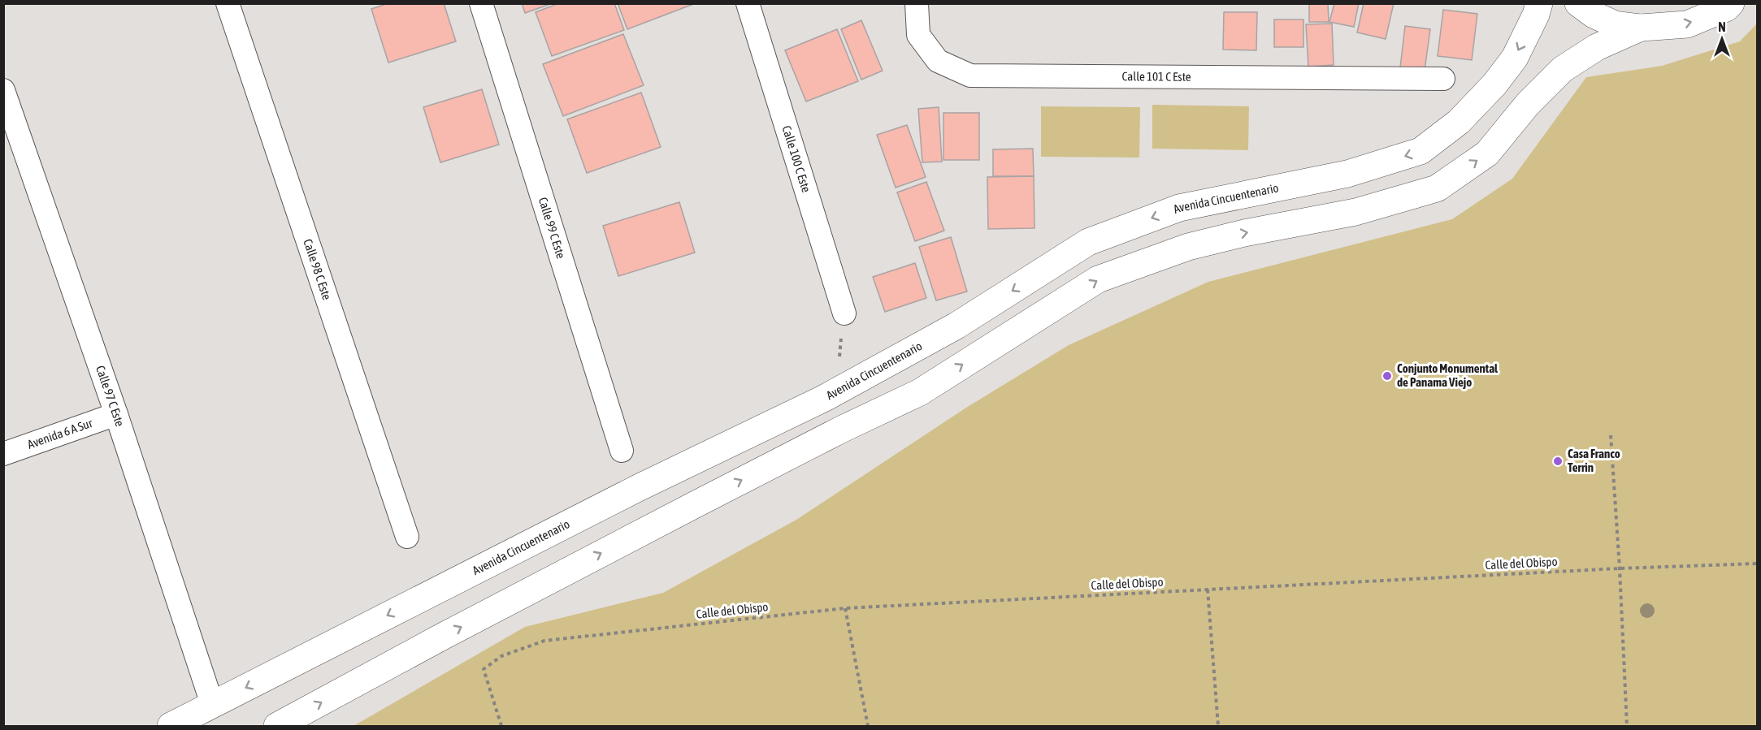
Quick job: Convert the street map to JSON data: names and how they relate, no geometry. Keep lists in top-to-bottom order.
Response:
{
  "streets": {
    "main road": ["Avenida Cincuentenario"],
    "street": [
      "Calle 101 C Este",
      "Calle 100 C Este",
      "Calle 99 C Este",
      "Calle 98 C Este",
      "Calle 97 C Este",
      "Avenida 6 A Sur"
    ],
    "path": ["Calle del Obispo"]
  },
  "crossings": [
    ["Avenida Cincuentenario", "Calle 97 C Este"],
    ["Calle 97 C Este", "Avenida 6 A Sur"]
  ],
  "places": ["Conjunto Monumental de Panama Viejo", "Casa Franco Terrin"],
  "north": "top"
}
